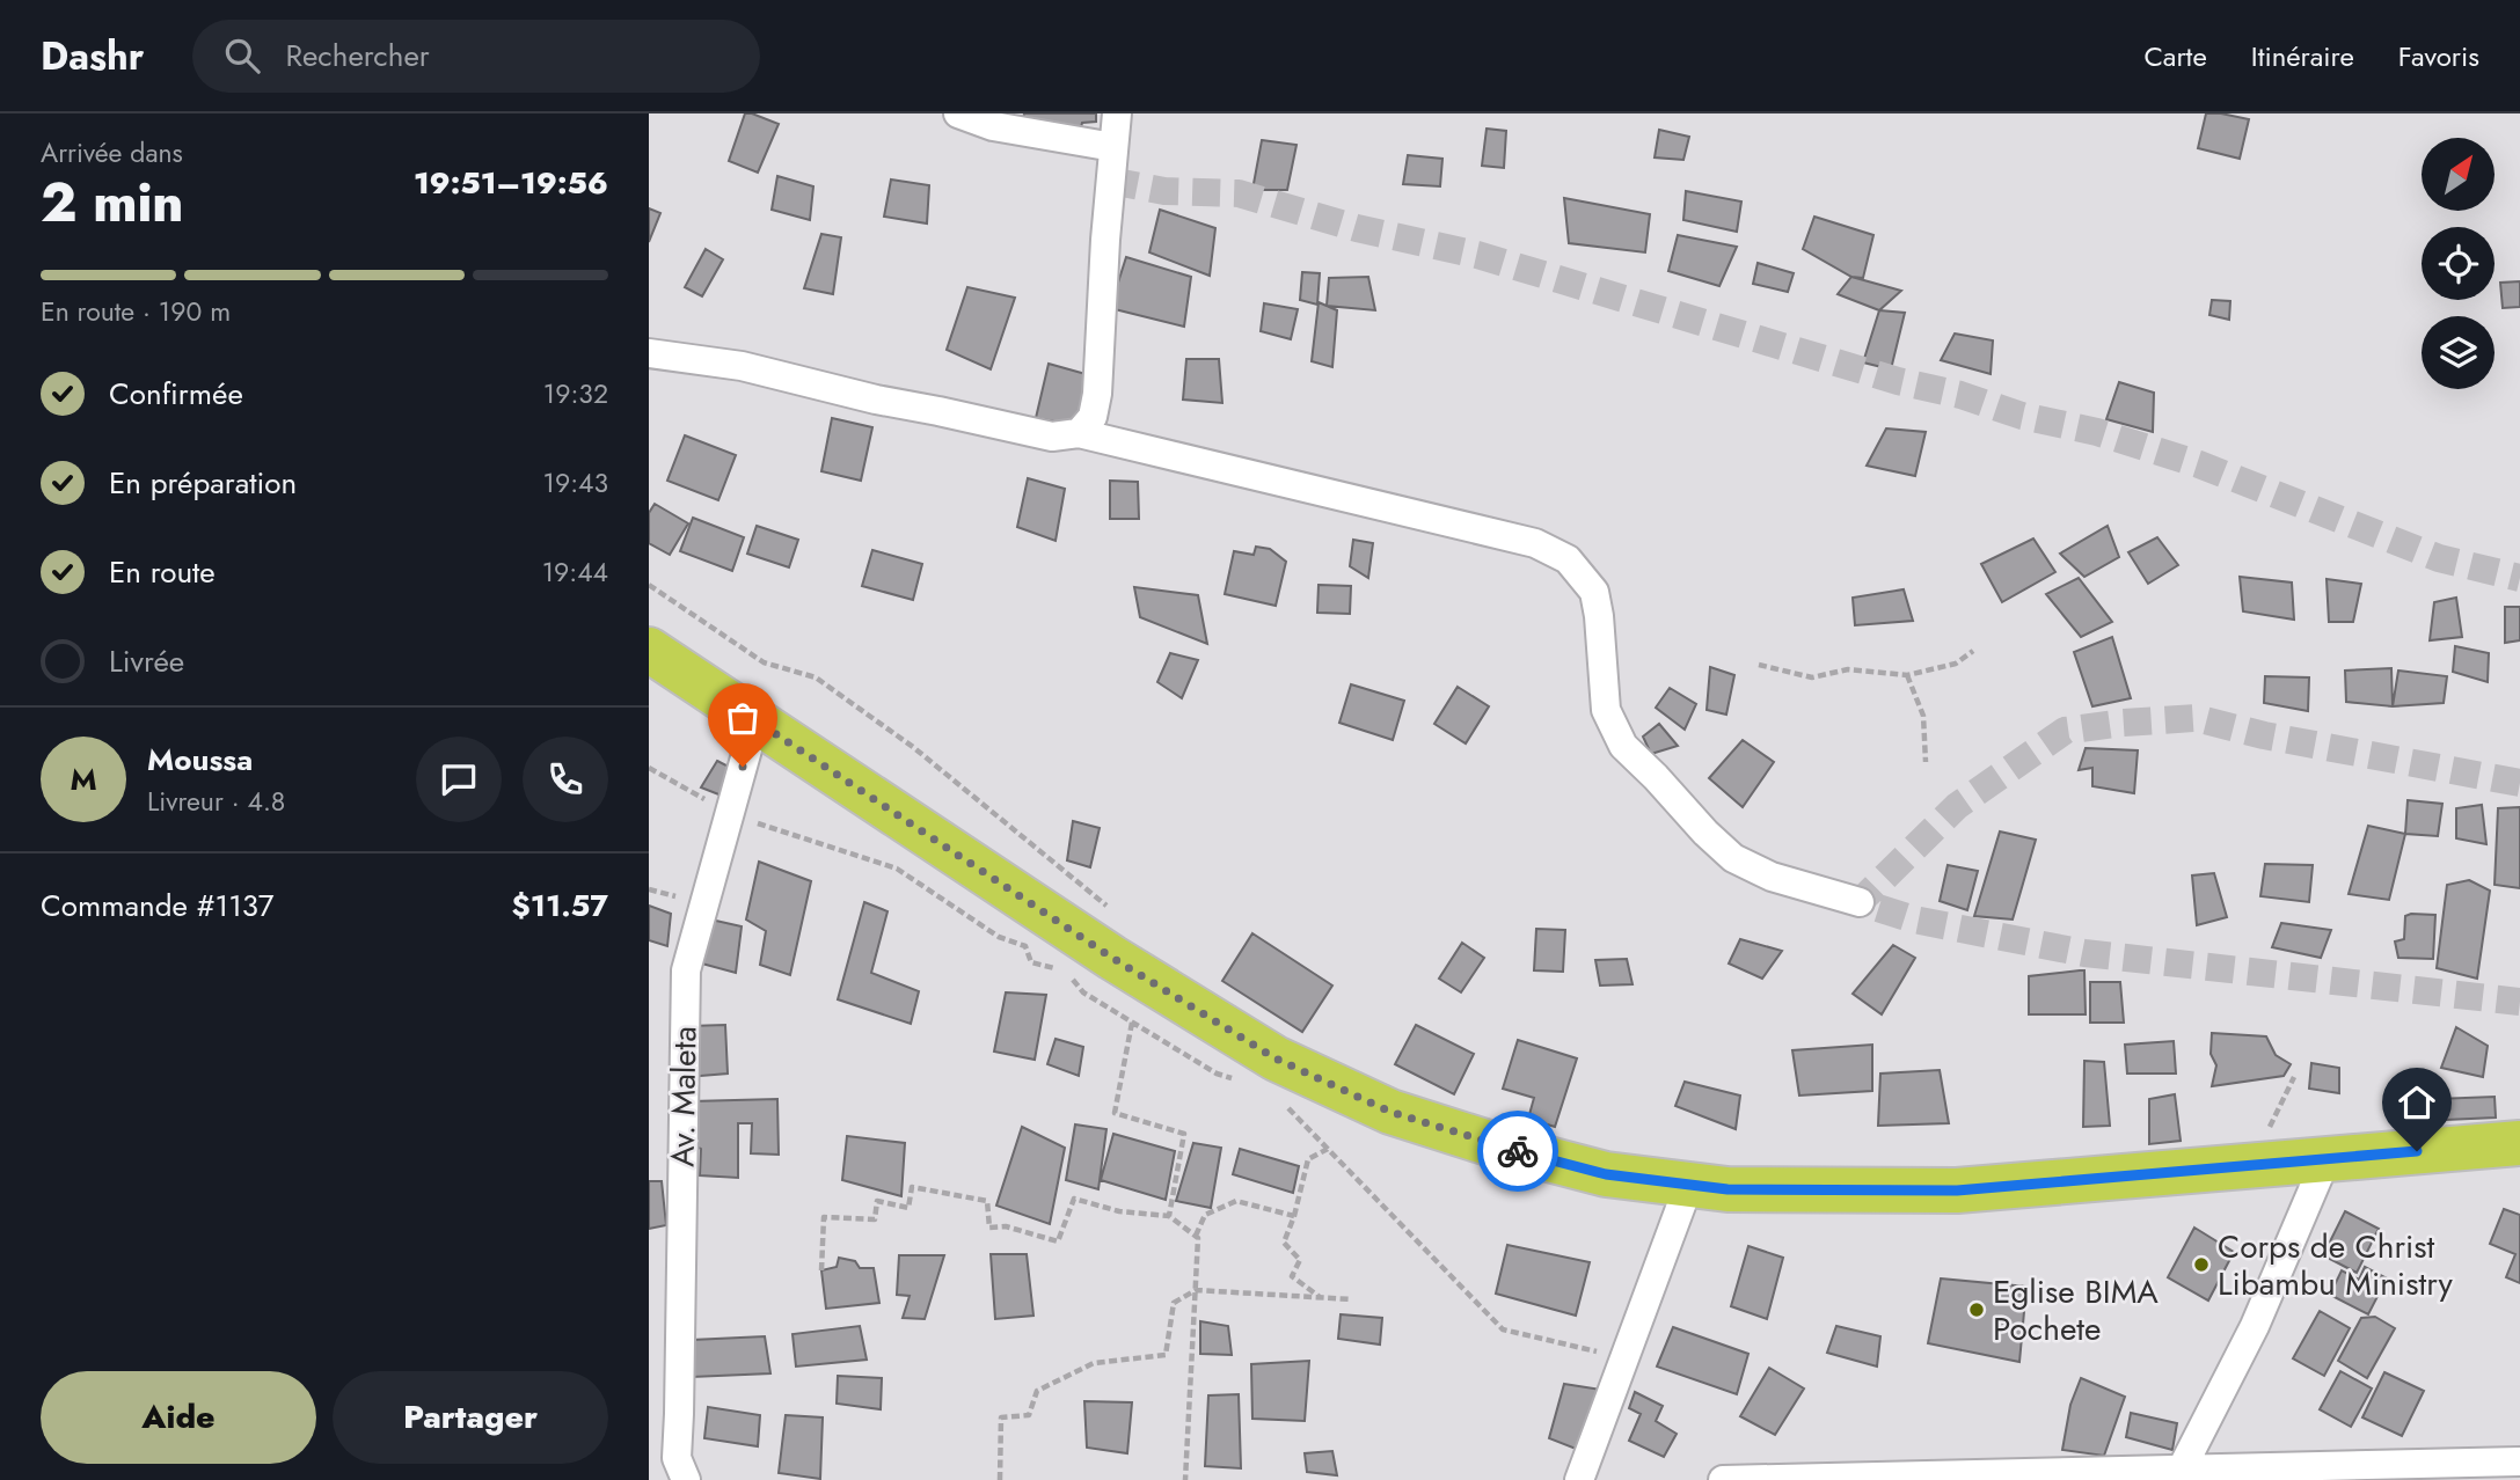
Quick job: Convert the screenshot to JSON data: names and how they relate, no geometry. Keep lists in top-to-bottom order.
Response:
{
  "streets": {
    "street": ["Av. Maleta"]
  },
  "places": ["Corps de Christ Libambu Ministry", "Eglise BIMA Pochete"],
  "north": "top right",
  "page": {
    "header": "Dashr",
    "search": "Rechercher",
    "nav": ["Carte", "Itinéraire", "Favoris"],
    "heading": ["2 min", "Arrivée dans", "19:51–19:56"],
    "panel": [
      "Moussa",
      "Livreur · 4.8",
      "Commande #1137",
      "$11.57"
    ],
    "bar": "En route · 190 m",
    "list": [
      ["Confirmée", "19:32"],
      ["En préparation", "19:43"],
      ["En route", "19:44"],
      "Livrée"
    ],
    "round": "M",
    "buttons": ["Aide", "Partager"]
  }
}
